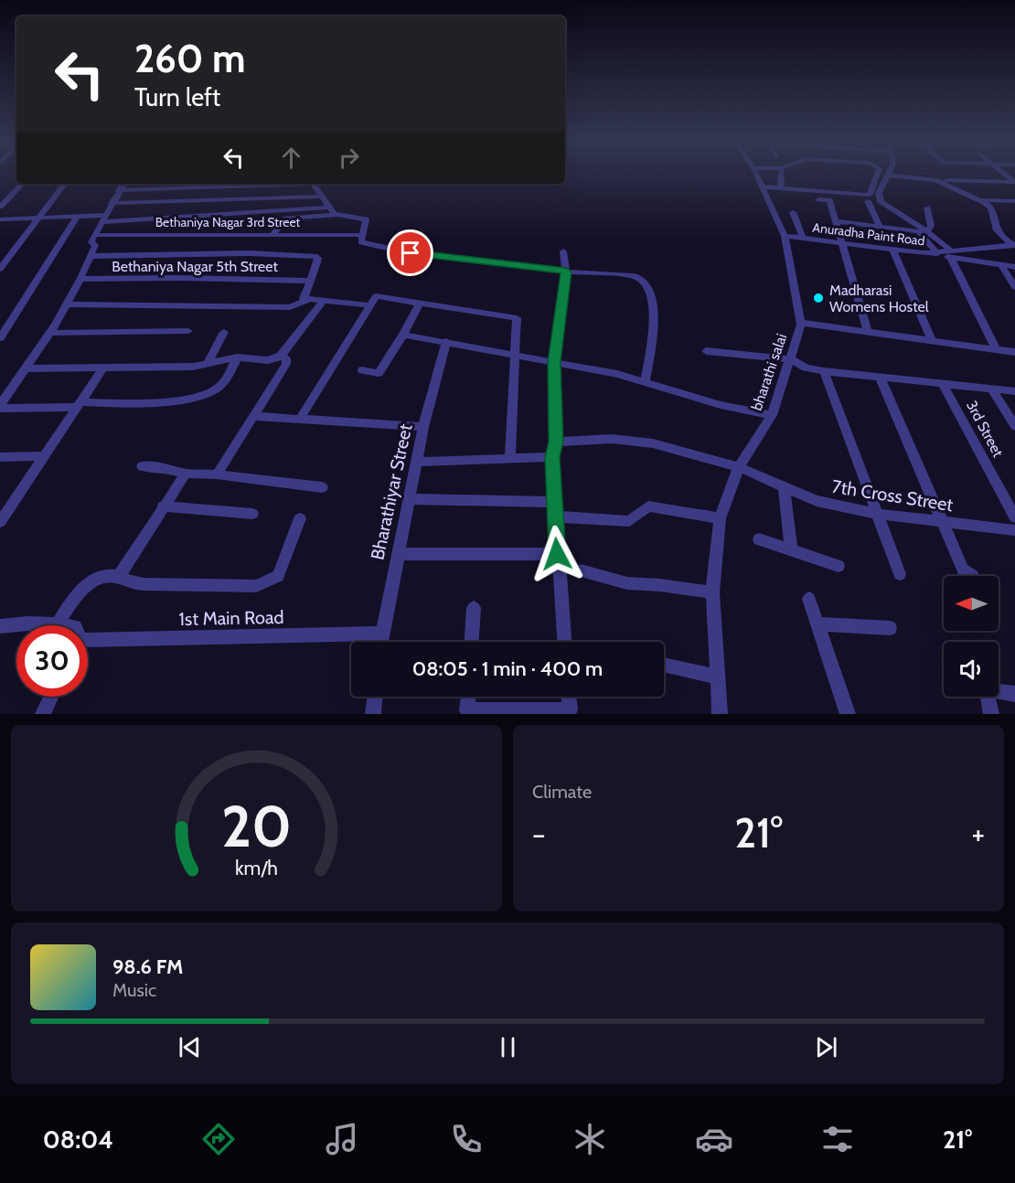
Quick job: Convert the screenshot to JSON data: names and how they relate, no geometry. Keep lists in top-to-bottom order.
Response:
{
  "streets": {
    "street": [
      "Bethaniya Nagar 3rd Street",
      "Anuradha Paint Road",
      "Bethaniya Nagar 5th Street",
      "bharathi salai",
      "3rd Street",
      "Bharathiyar Street",
      "7th Cross Street",
      "1st Main Road"
    ]
  },
  "crossings": [
    ["Anuradha Paint Road", "bharathi salai"],
    ["bharathi salai", "7th Cross Street"],
    ["Bharathiyar Street", "1st Main Road"]
  ],
  "places": ["Madharasi Womens Hostel"],
  "north": "left",
  "page": {
    "turn": ["260 m", "Turn left"],
    "limit": "30",
    "trip": "08:05 · 1 min · 400 m",
    "tile": "Climate",
    "heat": ["−", "21°", "+"],
    "song": ["98.6 FM", "Music"],
    "tabs": ["08:04", "21°"],
    "gauge": ["20", "km/h"]
  }
}
